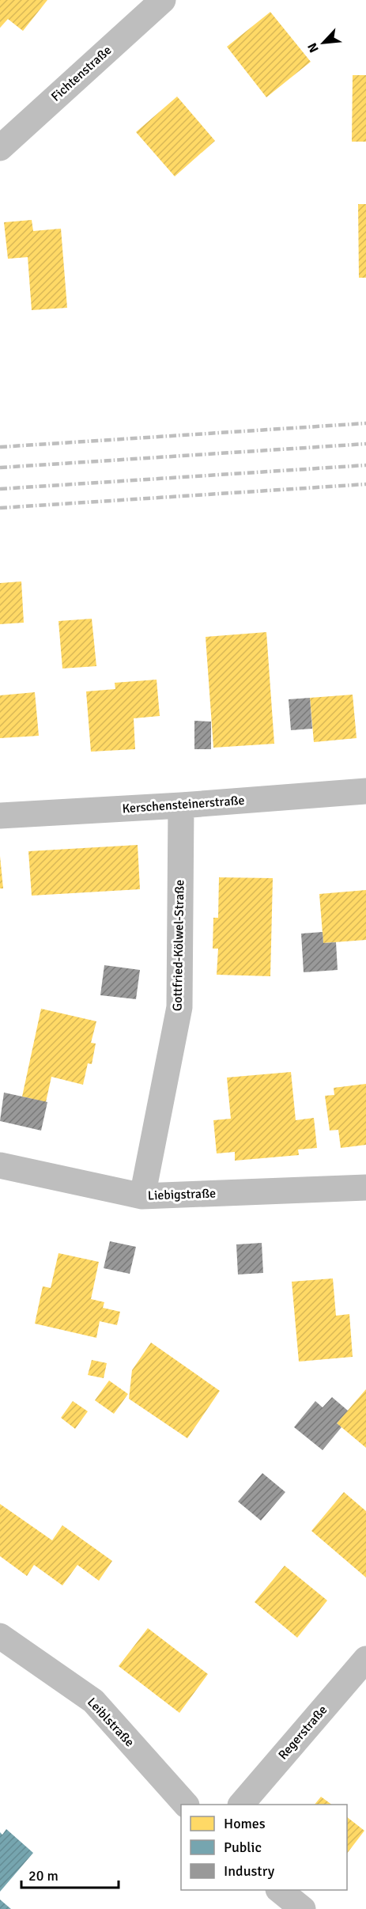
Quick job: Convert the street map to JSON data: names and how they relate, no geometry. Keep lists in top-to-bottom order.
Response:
{
  "streets": {
    "street": [
      "Fichtenstraße",
      "Kerschensteinerstraße",
      "Gottfried-Kölwel-Straße",
      "Liebigstraße",
      "Leiblstraße",
      "Regerstraße"
    ]
  },
  "crossings": [
    ["Kerschensteinerstraße", "Gottfried-Kölwel-Straße"],
    ["Gottfried-Kölwel-Straße", "Liebigstraße"]
  ],
  "legend": ["Homes", "Public", "Industry"],
  "scale_bar": "20 m",
  "north": "bottom left"
}
